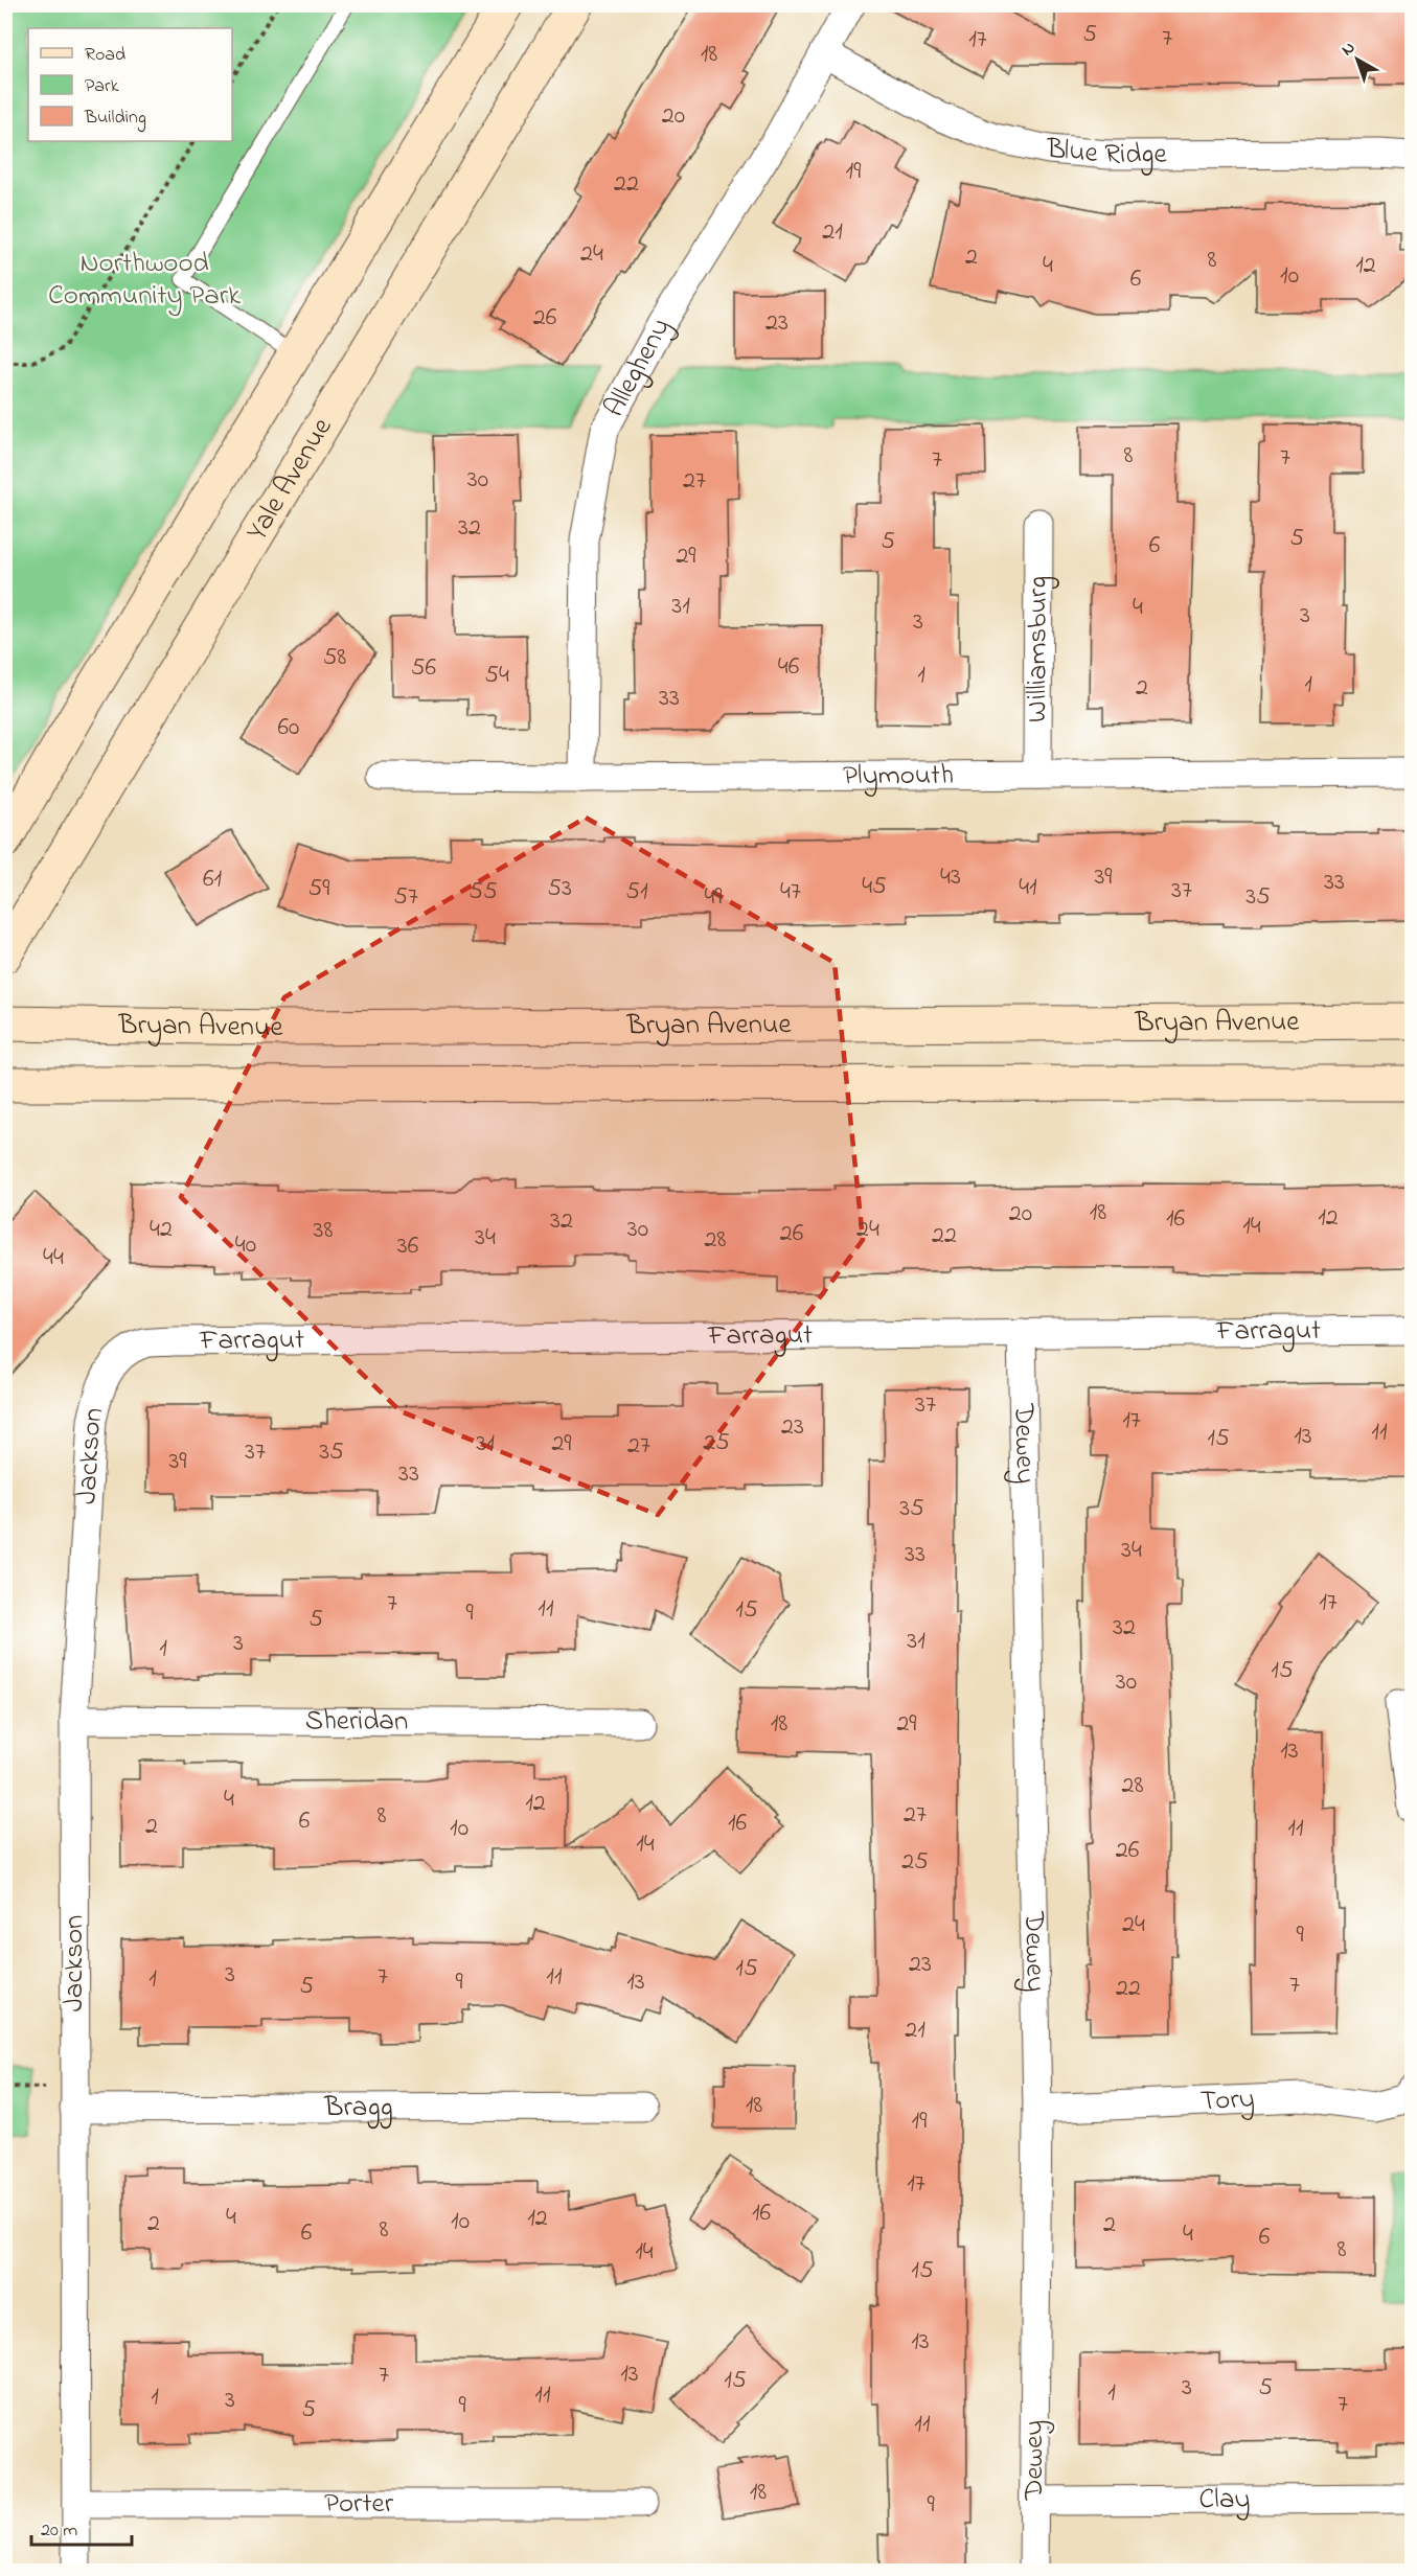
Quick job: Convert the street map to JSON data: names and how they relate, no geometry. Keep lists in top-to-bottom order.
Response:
{
  "streets": {
    "main road": ["Yale Avenue", "Bryan Avenue"],
    "street": [
      "Blue Ridge",
      "Allegheny",
      "Williamsburg",
      "Plymouth",
      "Farragut",
      "Dewey",
      "Jackson",
      "Sheridan",
      "Tory",
      "Bragg",
      "Clay",
      "Porter"
    ]
  },
  "crossings": [
    ["Blue Ridge", "Allegheny"],
    ["Allegheny", "Plymouth"],
    ["Williamsburg", "Plymouth"],
    ["Farragut", "Dewey"],
    ["Farragut", "Jackson"],
    ["Dewey", "Tory"],
    ["Dewey", "Clay"],
    ["Jackson", "Sheridan"],
    ["Jackson", "Bragg"],
    ["Jackson", "Porter"]
  ],
  "parks": ["Northwood Community Park"],
  "house_numbers": [
    "5",
    "7",
    "17",
    "18",
    "20",
    "19",
    "22",
    "21",
    "24",
    "2",
    "8",
    "4",
    "12",
    "10",
    "6",
    "26",
    "23",
    "8",
    "7",
    "7",
    "30",
    "27",
    "32",
    "5",
    "5",
    "6",
    "29",
    "31",
    "4",
    "3",
    "3",
    "58",
    "46",
    "56",
    "54",
    "1",
    "1",
    "2",
    "33",
    "60",
    "43",
    "39",
    "61",
    "33",
    "45",
    "41",
    "59",
    "53",
    "37",
    "55",
    "51",
    "47",
    "57",
    "49",
    "35",
    "18",
    "20",
    "12",
    "16",
    "32",
    "14",
    "42",
    "30",
    "24",
    "38",
    "26",
    "22",
    "34",
    "28",
    "40",
    "36",
    "44",
    "37",
    "17",
    "23",
    "11",
    "13",
    "15",
    "25",
    "31",
    "29",
    "27",
    "37",
    "35",
    "39",
    "33",
    "35",
    "34",
    "33",
    "17",
    "7",
    "11",
    "15",
    "9",
    "5",
    "32",
    "31",
    "3",
    "1",
    "15",
    "30",
    "18",
    "29",
    "13",
    "28",
    "4",
    "12",
    "27",
    "8",
    "6",
    "16",
    "2",
    "10",
    "11",
    "14",
    "26",
    "25",
    "24",
    "9",
    "23",
    "15",
    "3",
    "7",
    "11",
    "1",
    "9",
    "13",
    "7",
    "5",
    "22",
    "21",
    "18",
    "19",
    "17",
    "16",
    "4",
    "12",
    "10",
    "2",
    "2",
    "8",
    "6",
    "4",
    "6",
    "8",
    "14",
    "15",
    "13",
    "13",
    "7",
    "15",
    "3",
    "5",
    "1",
    "11",
    "1",
    "3",
    "7",
    "9",
    "5",
    "11",
    "18",
    "9"
  ],
  "legend": ["Road", "Park", "Building"],
  "scale_bar": "20 m",
  "north": "top left"
}
